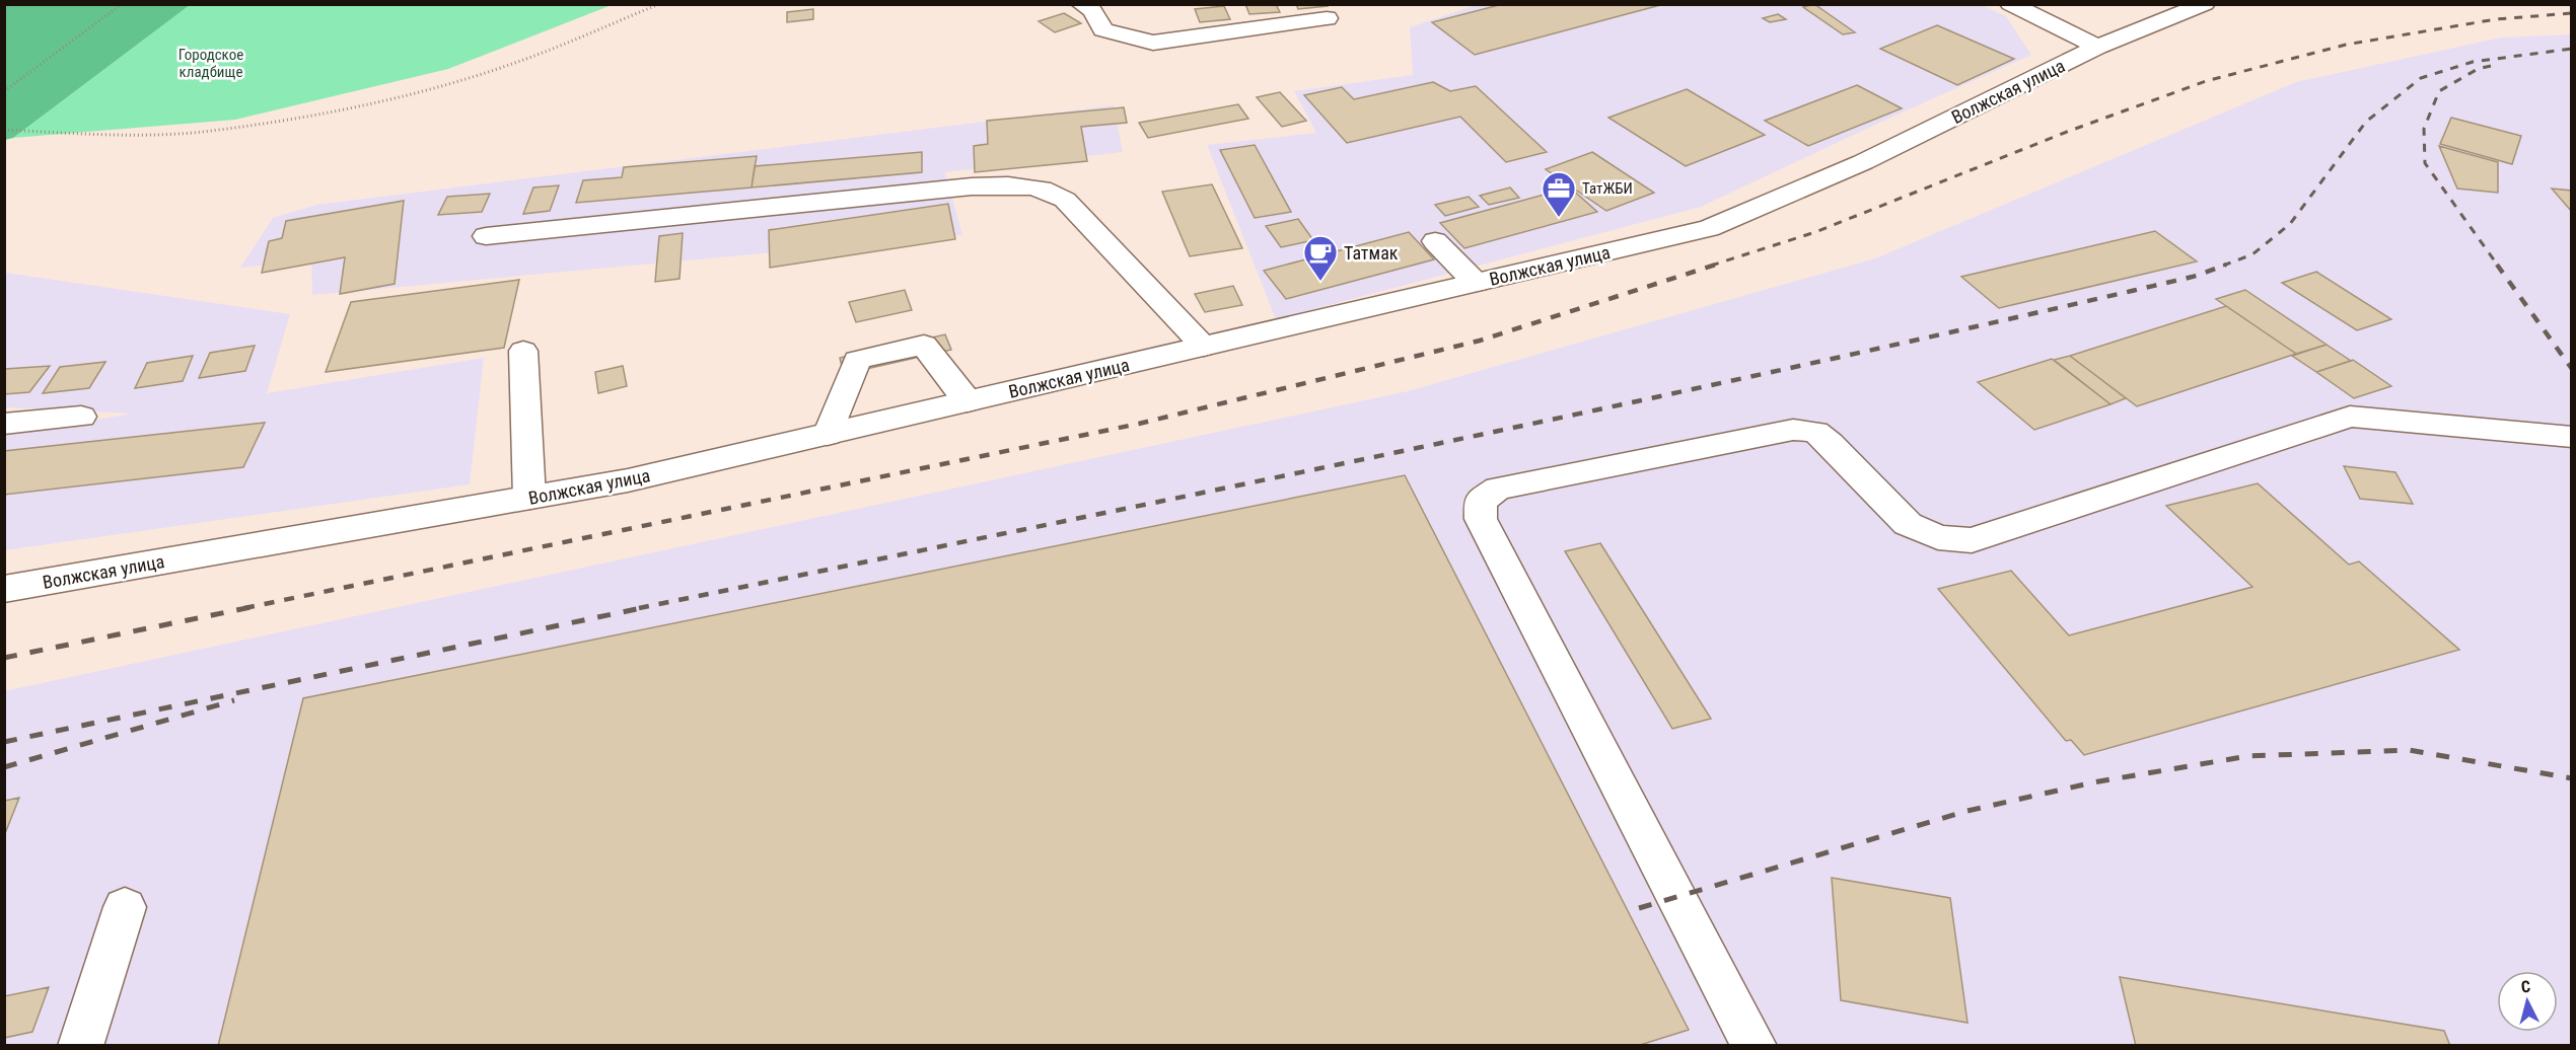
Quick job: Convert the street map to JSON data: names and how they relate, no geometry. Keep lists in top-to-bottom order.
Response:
{
  "streets": {
    "main road": ["Волжская улица"]
  },
  "parks": ["Городское кладбище"],
  "places": {
    "office": ["ТатЖБИ"],
    "cafe": ["Татмак"]
  },
  "north": "top"
}
